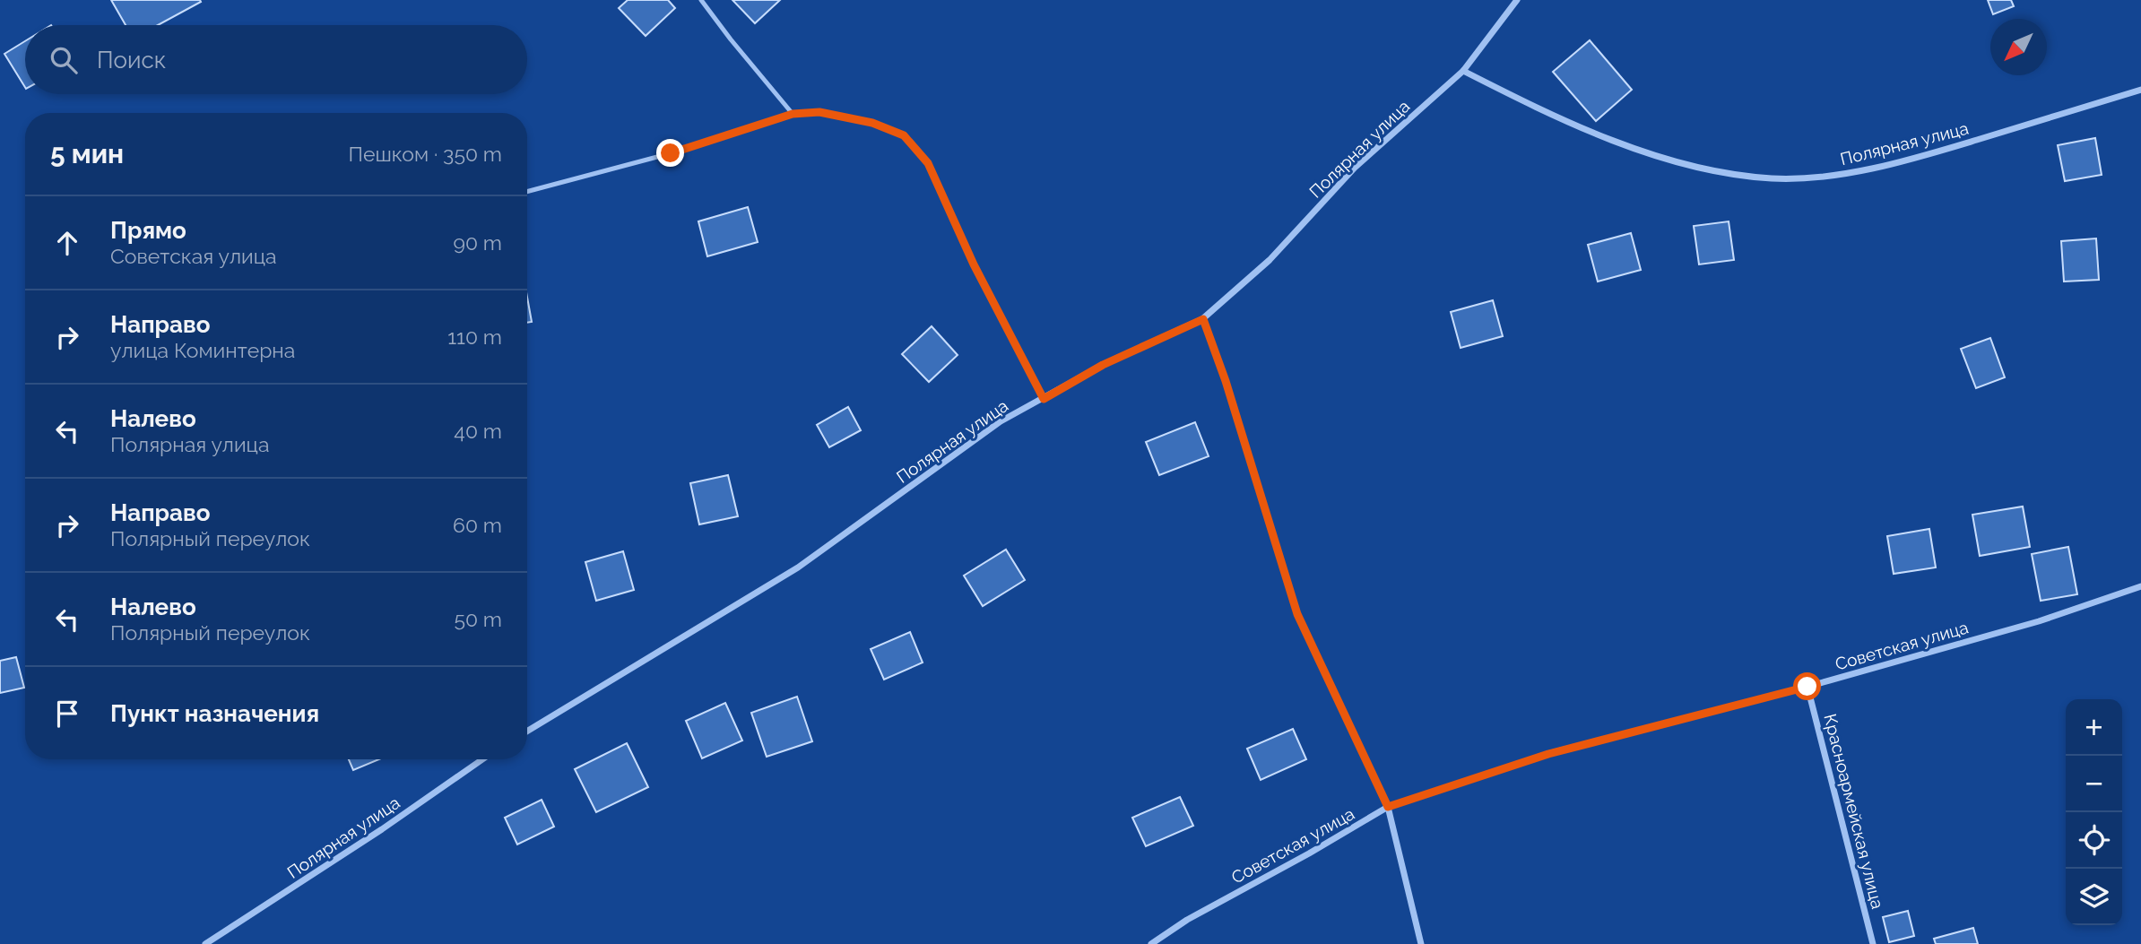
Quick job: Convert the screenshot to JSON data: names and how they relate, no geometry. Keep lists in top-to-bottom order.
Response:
{
  "streets": {
    "street": ["Полярная улица", "Советская улица", "Красноармейская улица"]
  },
  "crossings": [
    ["Советская улица", "Красноармейская улица"]
  ],
  "north": "bottom left",
  "page": {
    "search": "Поиск",
    "heading": ["5 мин", "Пешком · 350 m"],
    "list": [
      ["Прямо", "Советская улица", "90 m"],
      ["Направо", "улица Коминтерна", "110 m"],
      ["Налево", "Полярная улица", "40 m"],
      ["Направо", "Полярный переулок", "60 m"],
      ["Налево", "Полярный переулок", "50 m"],
      "Пункт назначения"
    ],
    "map_buttons": ["+", "−"]
  }
}
